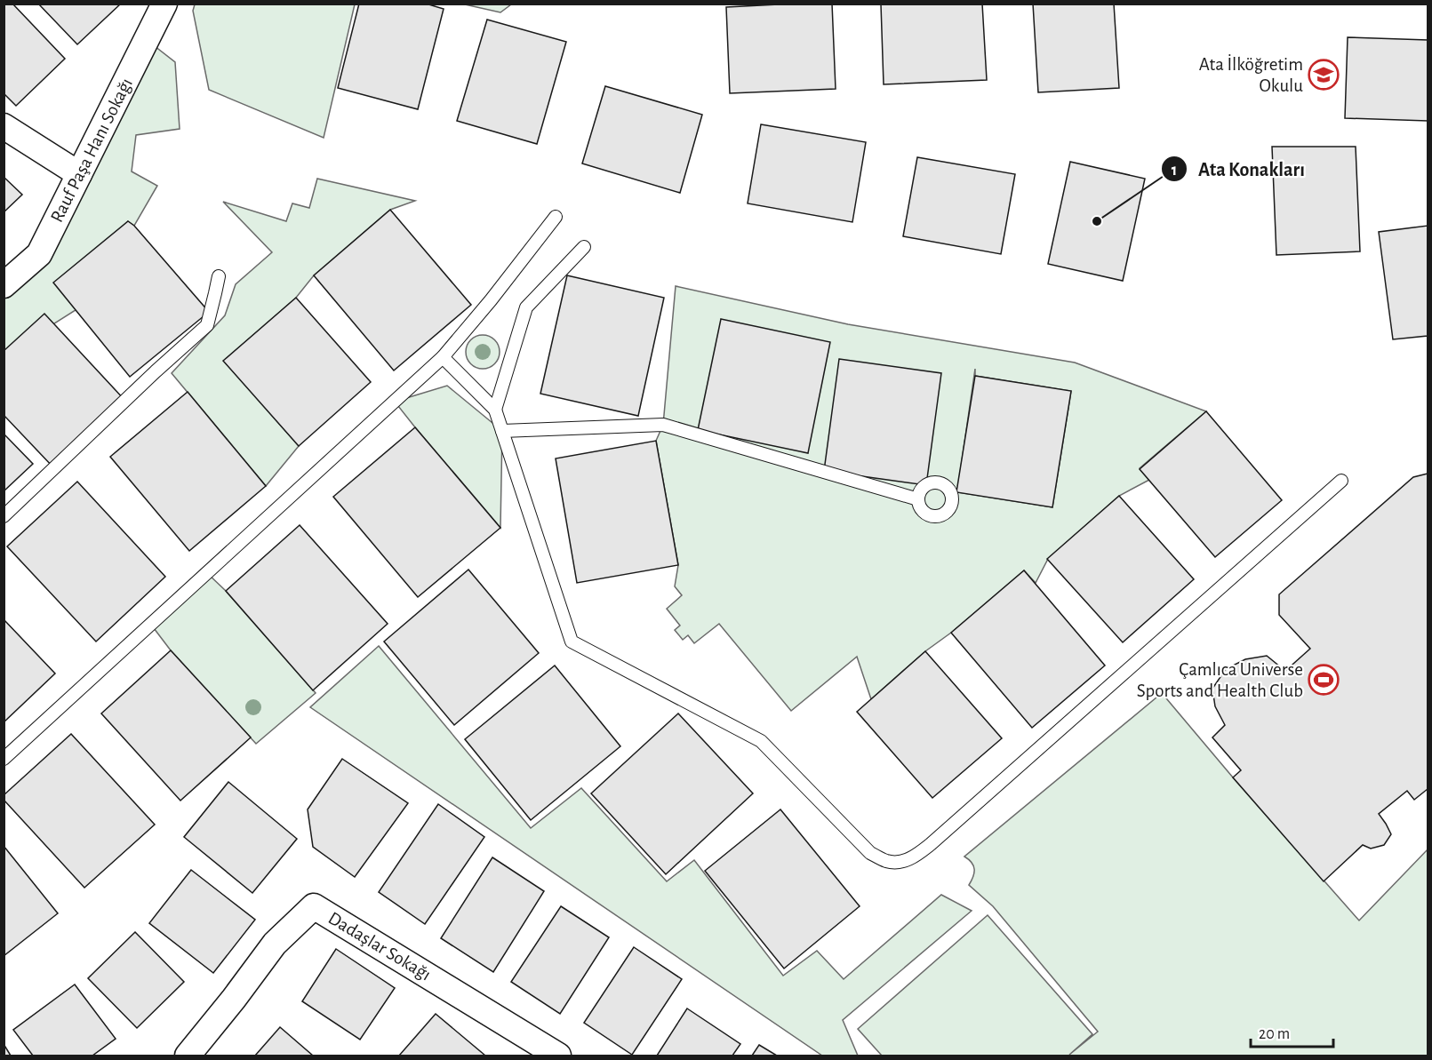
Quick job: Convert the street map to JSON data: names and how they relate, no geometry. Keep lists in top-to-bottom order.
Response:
{
  "streets": {
    "street": ["Rauf Paşa Hanı Sokağı", "Dadaşlar Sokağı"]
  },
  "places": {
    "school or university": ["Ata İlköğretim Okulu"],
    "other": ["Ata Konakları"],
    "sports": ["Çamlıca Universe Sports and Health Club"]
  },
  "scale_bar": "20 m"
}
